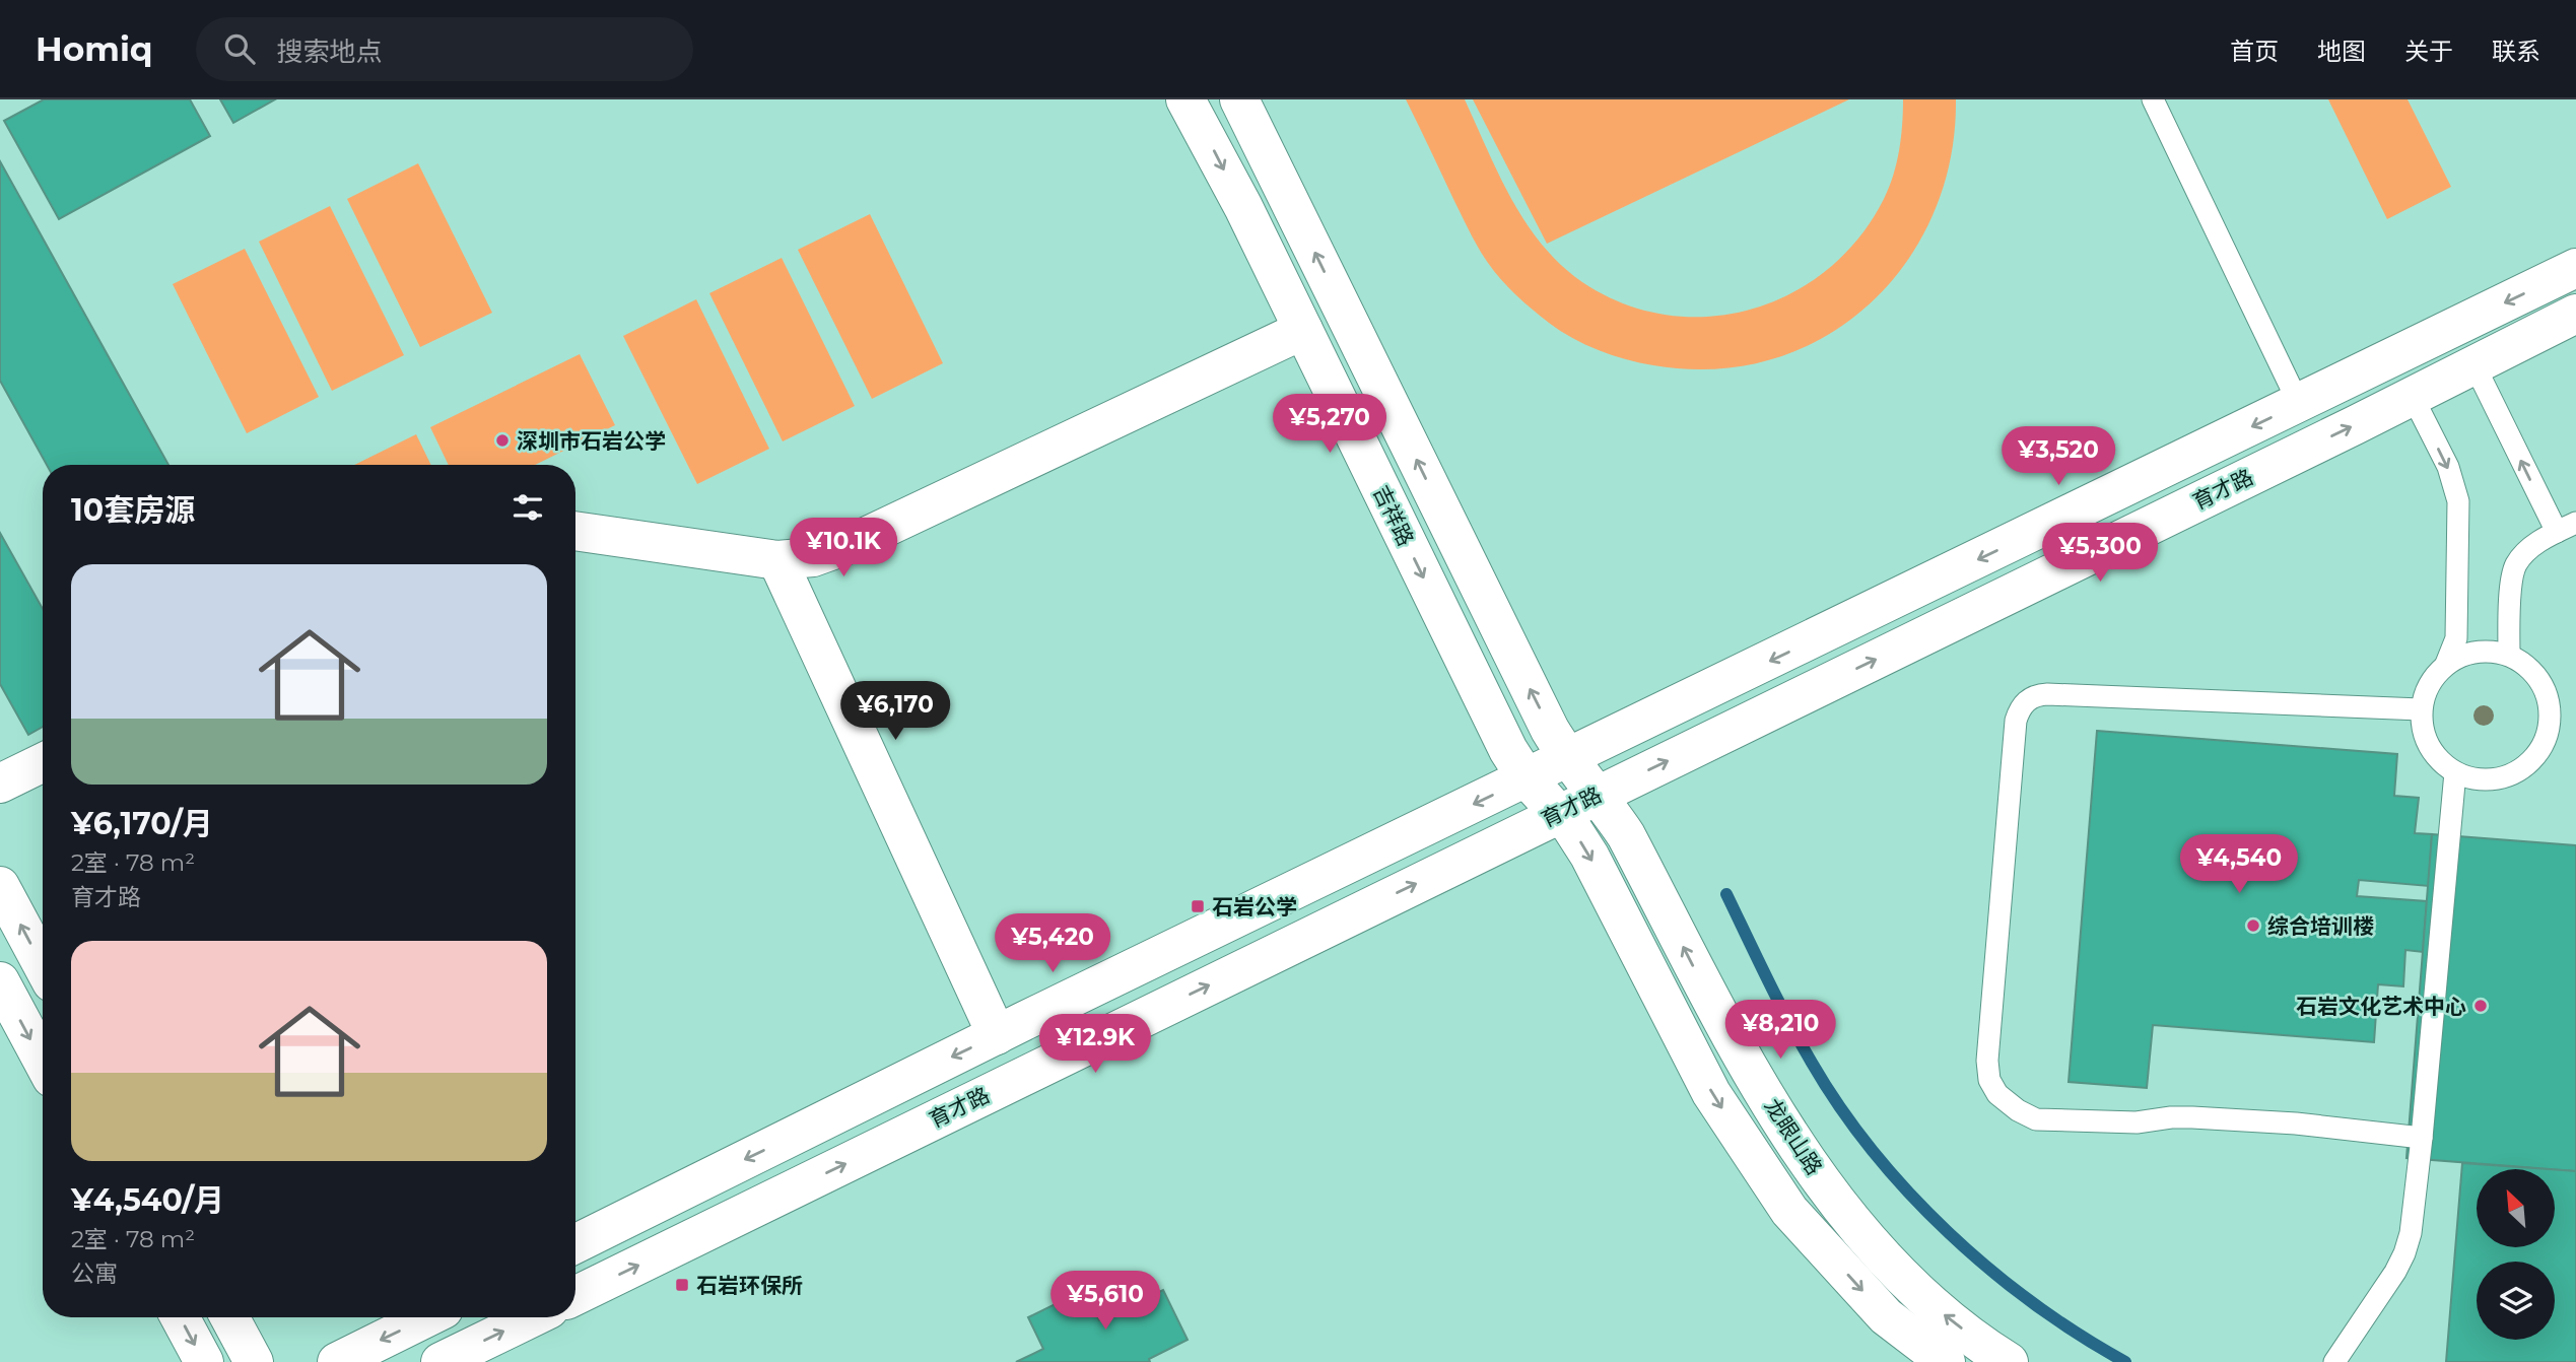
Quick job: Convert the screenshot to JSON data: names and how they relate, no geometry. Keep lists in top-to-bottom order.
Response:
{
  "streets": {
    "street": ["育才路", "吉祥路", "龙眼山路"]
  },
  "crossings": [
    ["育才路", "吉祥路"],
    ["育才路", "龙眼山路"],
    ["吉祥路", "龙眼山路"]
  ],
  "places": {
    "other": ["深圳市石岩公学", "综合培训楼", "石岩文化艺术中心"],
    "transit": ["石岩公学", "石岩环保所"]
  },
  "north": "top left",
  "page": {
    "header": "Homiq",
    "search": "搜索地点",
    "nav": [
      "首页",
      "地图",
      "关于",
      "联系"
    ],
    "price": [
      "¥5,270",
      "¥3,520",
      "¥10.1K",
      "¥5,300",
      "¥6,170",
      "¥4,540",
      "¥5,420",
      "¥8,210",
      "¥12.9K",
      "¥5,610"
    ],
    "heading": "10套房源",
    "list": [
      {
        "name": "¥6,170/月",
        "note": "2室 · 78 m² · 育才路"
      },
      {
        "name": "¥4,540/月",
        "note": "2室 · 78 m² · 公寓"
      }
    ]
  }
}
